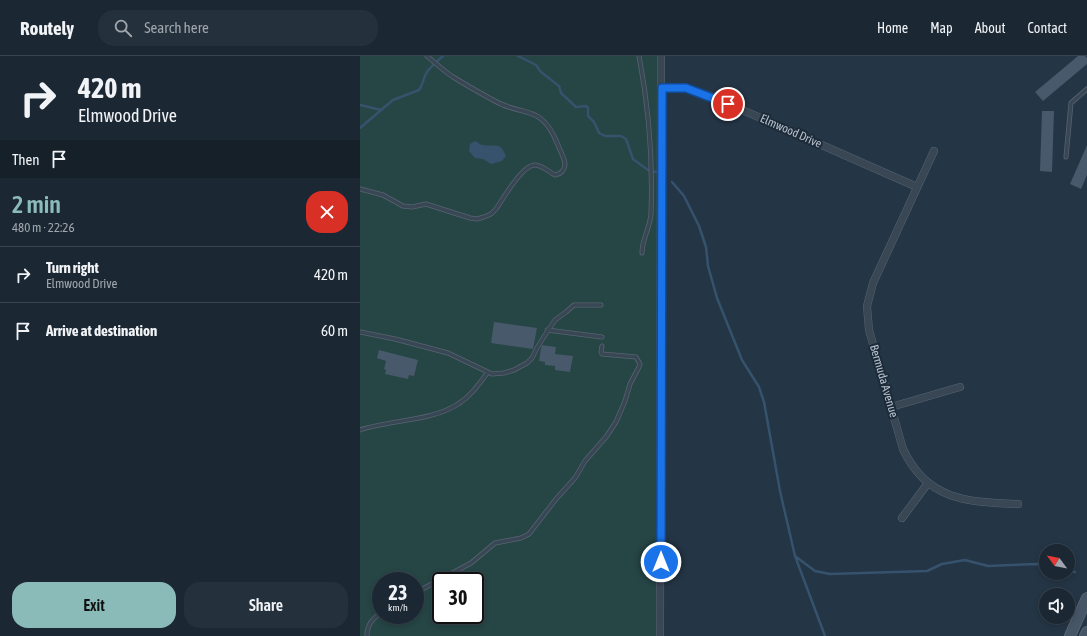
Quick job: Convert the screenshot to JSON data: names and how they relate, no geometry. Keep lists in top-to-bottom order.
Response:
{
  "streets": {
    "street": ["Elmwood Drive", "Bermuda Avenue"]
  },
  "crossings": [
    ["Elmwood Drive", "Bermuda Avenue"]
  ],
  "north": "top left",
  "page": {
    "header": "Routely",
    "search": "Search here",
    "nav": [
      "Home",
      "Map",
      "About",
      "Contact"
    ],
    "turn": ["420 m", "Elmwood Drive"],
    "then": "Then",
    "heading": ["2 min", "480 m · 22:26"],
    "list": [
      {
        "name": "Turn right",
        "note": "Elmwood Drive",
        "value": "420 m"
      },
      {
        "name": "Arrive at destination",
        "value": "60 m"
      }
    ],
    "speed": "23 km/h",
    "limit": "30",
    "buttons": ["Exit", "Share"]
  }
}
